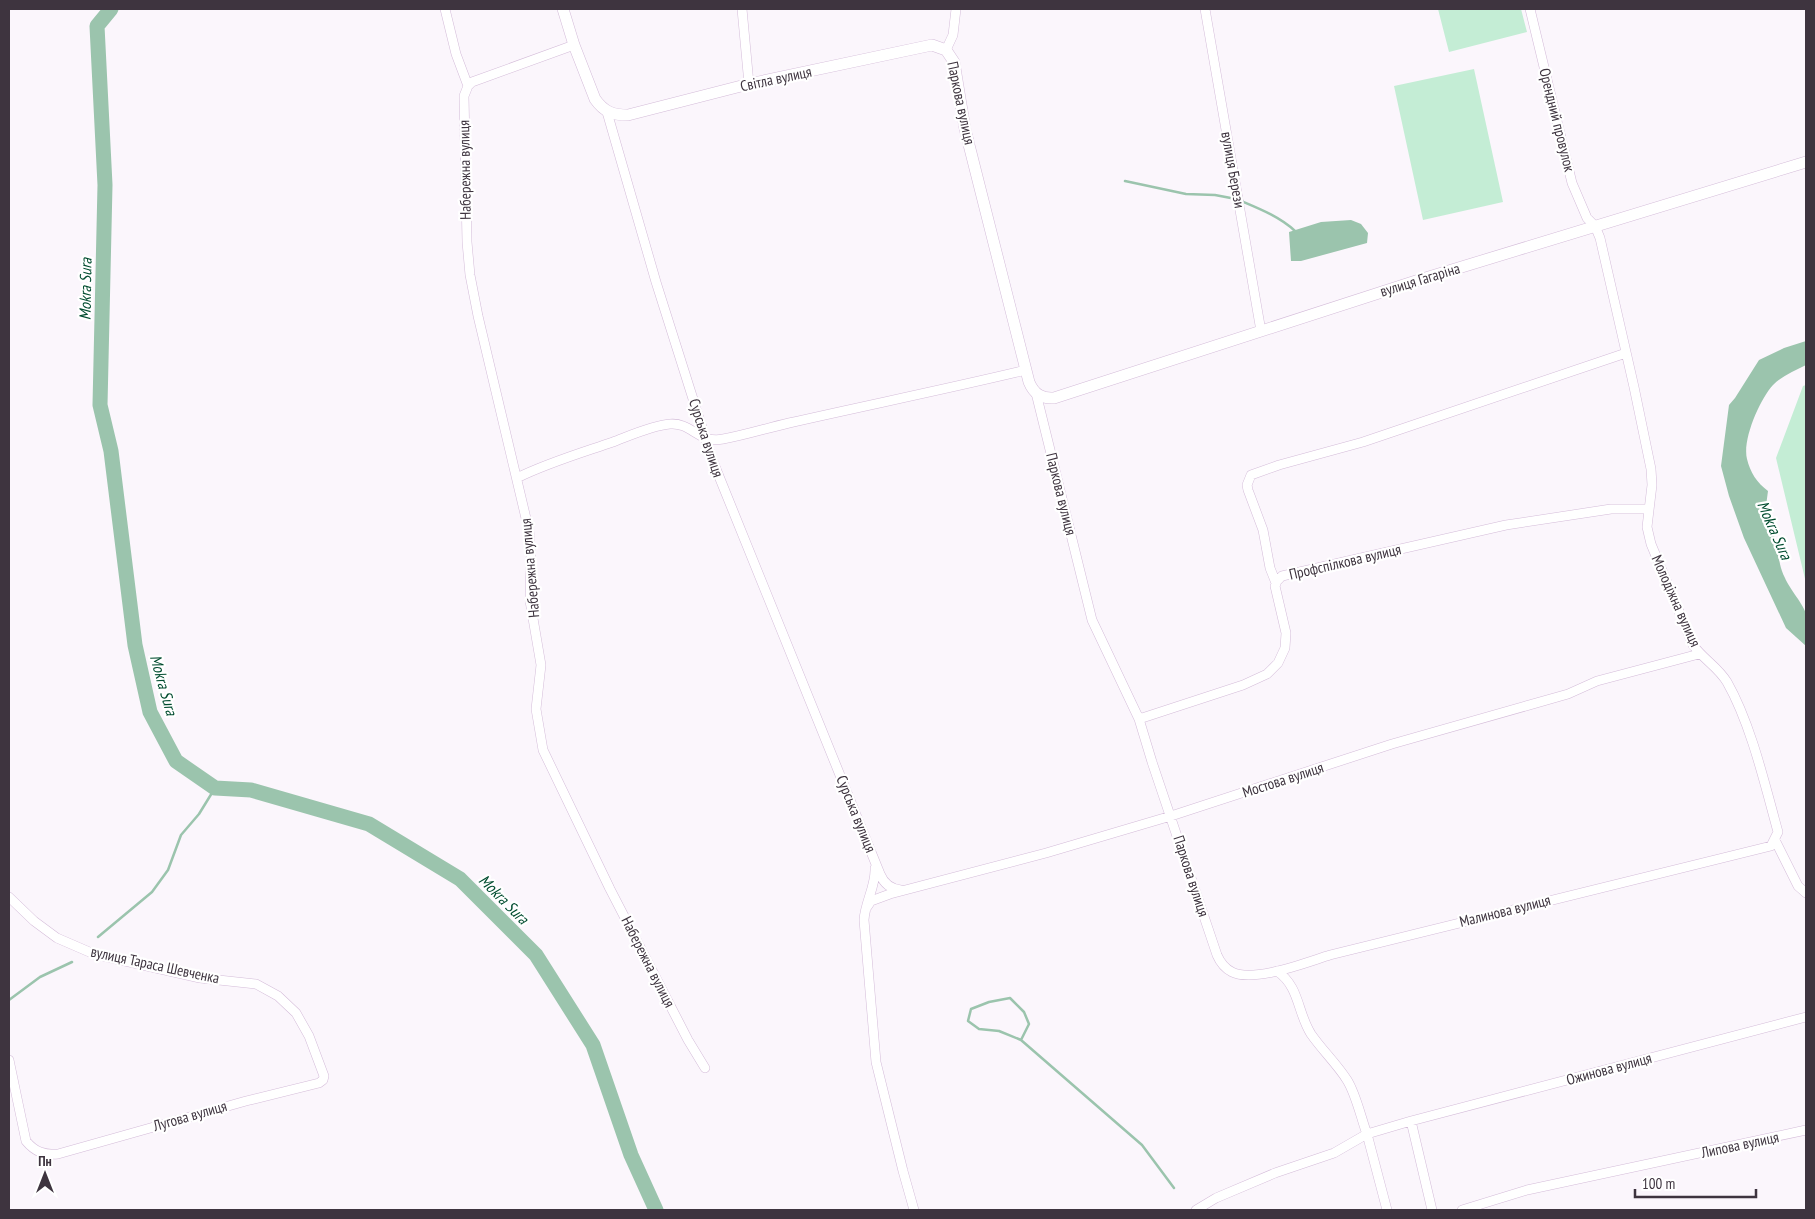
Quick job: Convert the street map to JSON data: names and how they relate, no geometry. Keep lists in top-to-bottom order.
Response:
{
  "streets": {
    "street": [
      "Світла вулиця",
      "Паркова вулиця",
      "Орендний провулок",
      "Набережна вулиця",
      "вулиця Берези",
      "вулиця Гагаріна",
      "Сурська вулиця",
      "Профспілкова вулиця",
      "Молодіжна вулиця",
      "Мостова вулиця",
      "Малинова вулиця",
      "вулиця Тараса Шевченка",
      "Ожинова вулиця",
      "Лугова вулиця",
      "Липова вулиця"
    ]
  },
  "crossings": [
    ["Світла вулиця", "Паркова вулиця"],
    ["Світла вулиця", "Сурська вулиця"],
    ["Паркова вулиця", "вулиця Гагаріна"],
    ["Паркова вулиця", "Профспілкова вулиця"],
    ["Паркова вулиця", "Мостова вулиця"],
    ["Паркова вулиця", "Малинова вулиця"],
    ["Орендний провулок", "вулиця Гагаріна"],
    ["Орендний провулок", "Молодіжна вулиця"],
    ["вулиця Берези", "вулиця Гагаріна"],
    ["вулиця Гагаріна", "Молодіжна вулиця"],
    ["Сурська вулиця", "Мостова вулиця"],
    ["Профспілкова вулиця", "Молодіжна вулиця"],
    ["Молодіжна вулиця", "Мостова вулиця"],
    ["Молодіжна вулиця", "Малинова вулиця"],
    ["вулиця Тараса Шевченка", "Лугова вулиця"]
  ],
  "water": ["Mokra Sura"],
  "scale_bar": "100 m",
  "north": "top"
}
